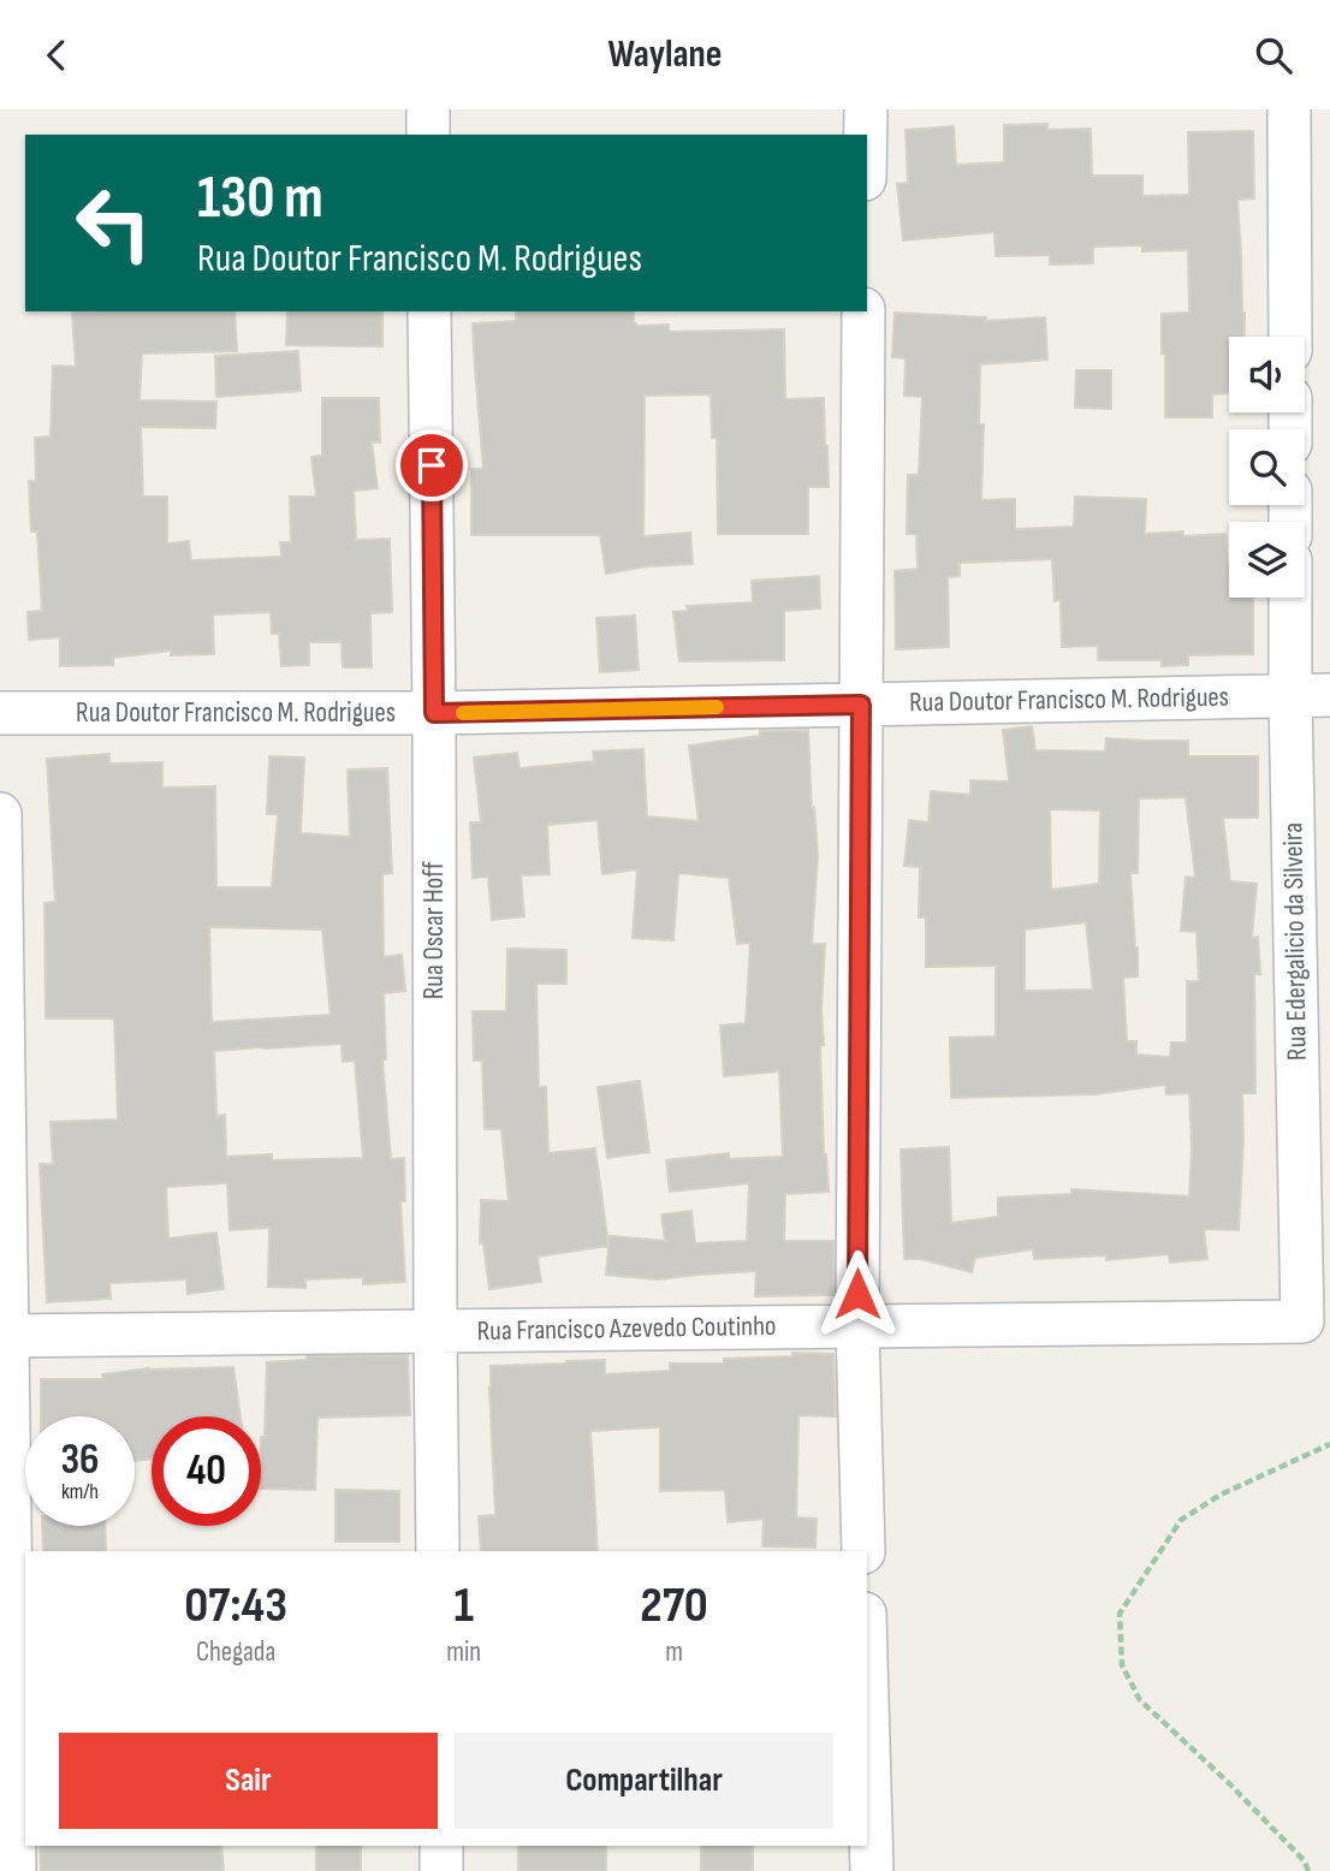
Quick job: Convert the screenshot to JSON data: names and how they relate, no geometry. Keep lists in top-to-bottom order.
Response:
{
  "streets": {
    "street": [
      "Rua Doutor Francisco M. Rodrigues",
      "Rua Oscar Hoff",
      "Rua Edergalicio da Silveira",
      "Rua Francisco Azevedo Coutinho"
    ]
  },
  "crossings": [
    ["Rua Doutor Francisco M. Rodrigues", "Rua Oscar Hoff"],
    ["Rua Doutor Francisco M. Rodrigues", "Rua Edergalicio da Silveira"],
    ["Rua Oscar Hoff", "Rua Francisco Azevedo Coutinho"],
    ["Rua Edergalicio da Silveira", "Rua Francisco Azevedo Coutinho"]
  ],
  "page": {
    "header": "Waylane",
    "turn": ["130 m", "Rua Doutor Francisco M. Rodrigues"],
    "speed": "36 km/h",
    "limit": "40",
    "eta": [
      "07:43",
      "Chegada",
      "1",
      "min",
      "270",
      "m"
    ],
    "buttons": ["Sair", "Compartilhar"]
  }
}
